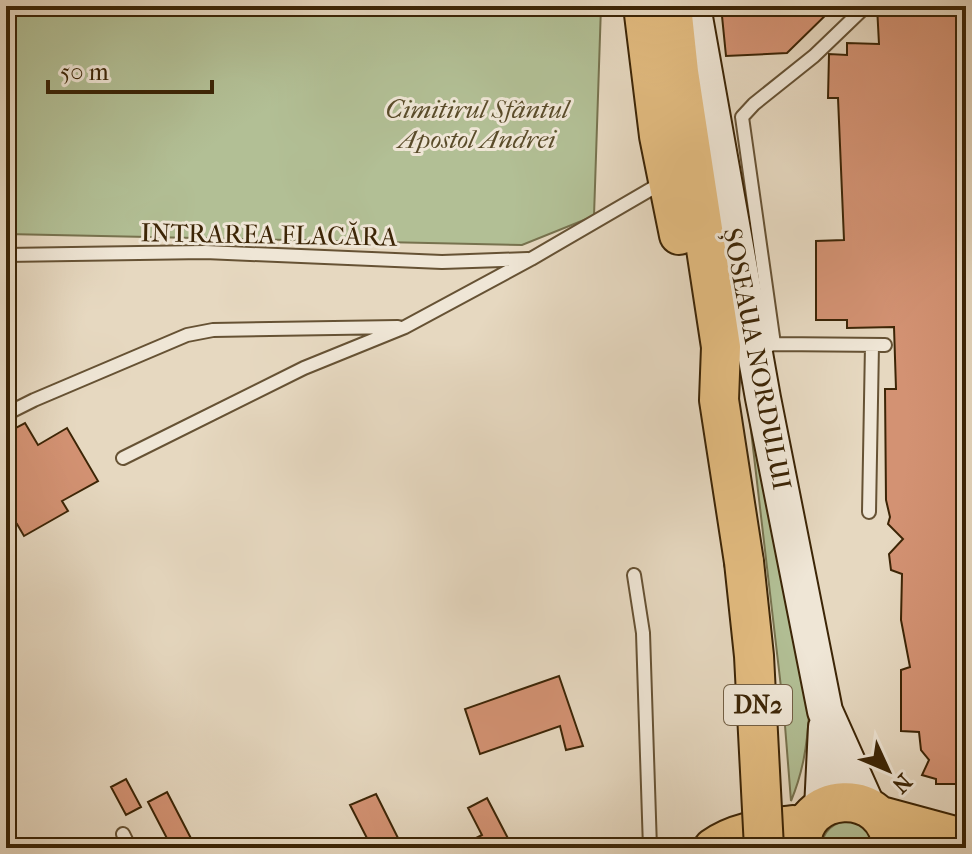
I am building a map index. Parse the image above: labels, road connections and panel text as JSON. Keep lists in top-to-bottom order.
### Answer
{
  "streets": {
    "main road": ["ȘOSEAUA NORDULUI", "DN2"],
    "lane": ["INTRAREA FLACĂRA"]
  },
  "parks": ["Cimitirul Sfântul Apostol Andrei"],
  "scale_bar": "50 m",
  "north": "bottom right"
}
